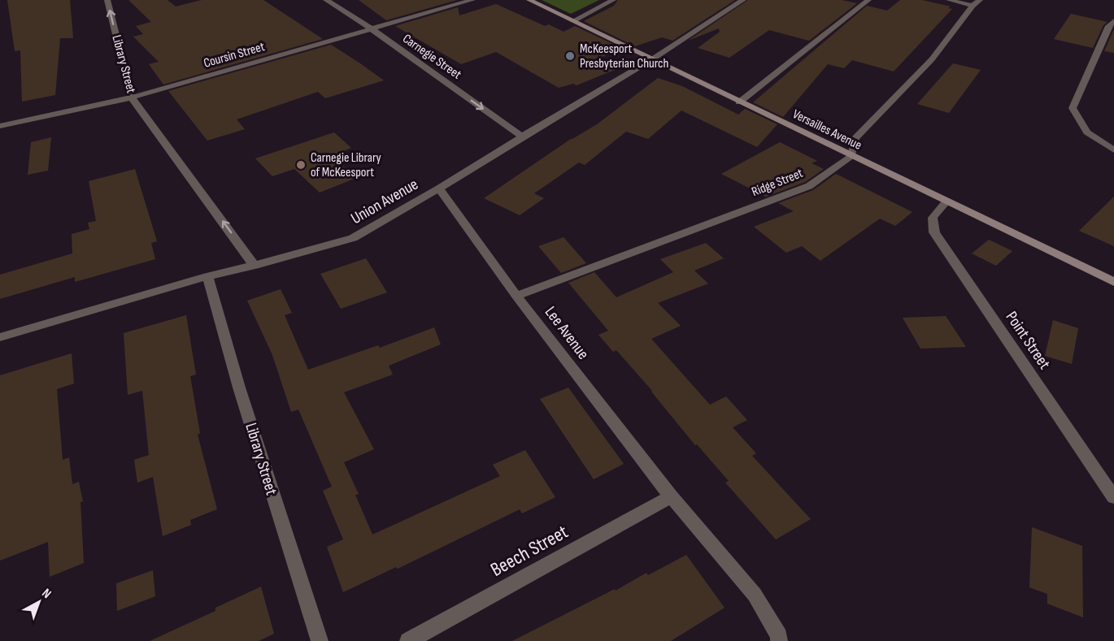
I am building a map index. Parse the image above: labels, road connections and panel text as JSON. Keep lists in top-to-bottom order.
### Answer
{
  "streets": {
    "street": [
      "Coursin Street",
      "Carnegie Street",
      "Library Street",
      "Versailles Avenue",
      "Ridge Street",
      "Union Avenue",
      "Lee Avenue",
      "Point Street",
      "Beech Street"
    ]
  },
  "crossings": [
    ["Coursin Street", "Carnegie Street"],
    ["Coursin Street", "Library Street"],
    ["Carnegie Street", "Union Avenue"],
    ["Library Street", "Union Avenue"],
    ["Versailles Avenue", "Ridge Street"],
    ["Versailles Avenue", "Union Avenue"],
    ["Versailles Avenue", "Point Street"],
    ["Ridge Street", "Lee Avenue"],
    ["Union Avenue", "Lee Avenue"],
    ["Lee Avenue", "Beech Street"]
  ],
  "one_way": ["Carnegie Street", "Library Street"],
  "places": ["McKeesport Presbyterian Church", "Carnegie Library of McKeesport"],
  "north": "top right"
}
